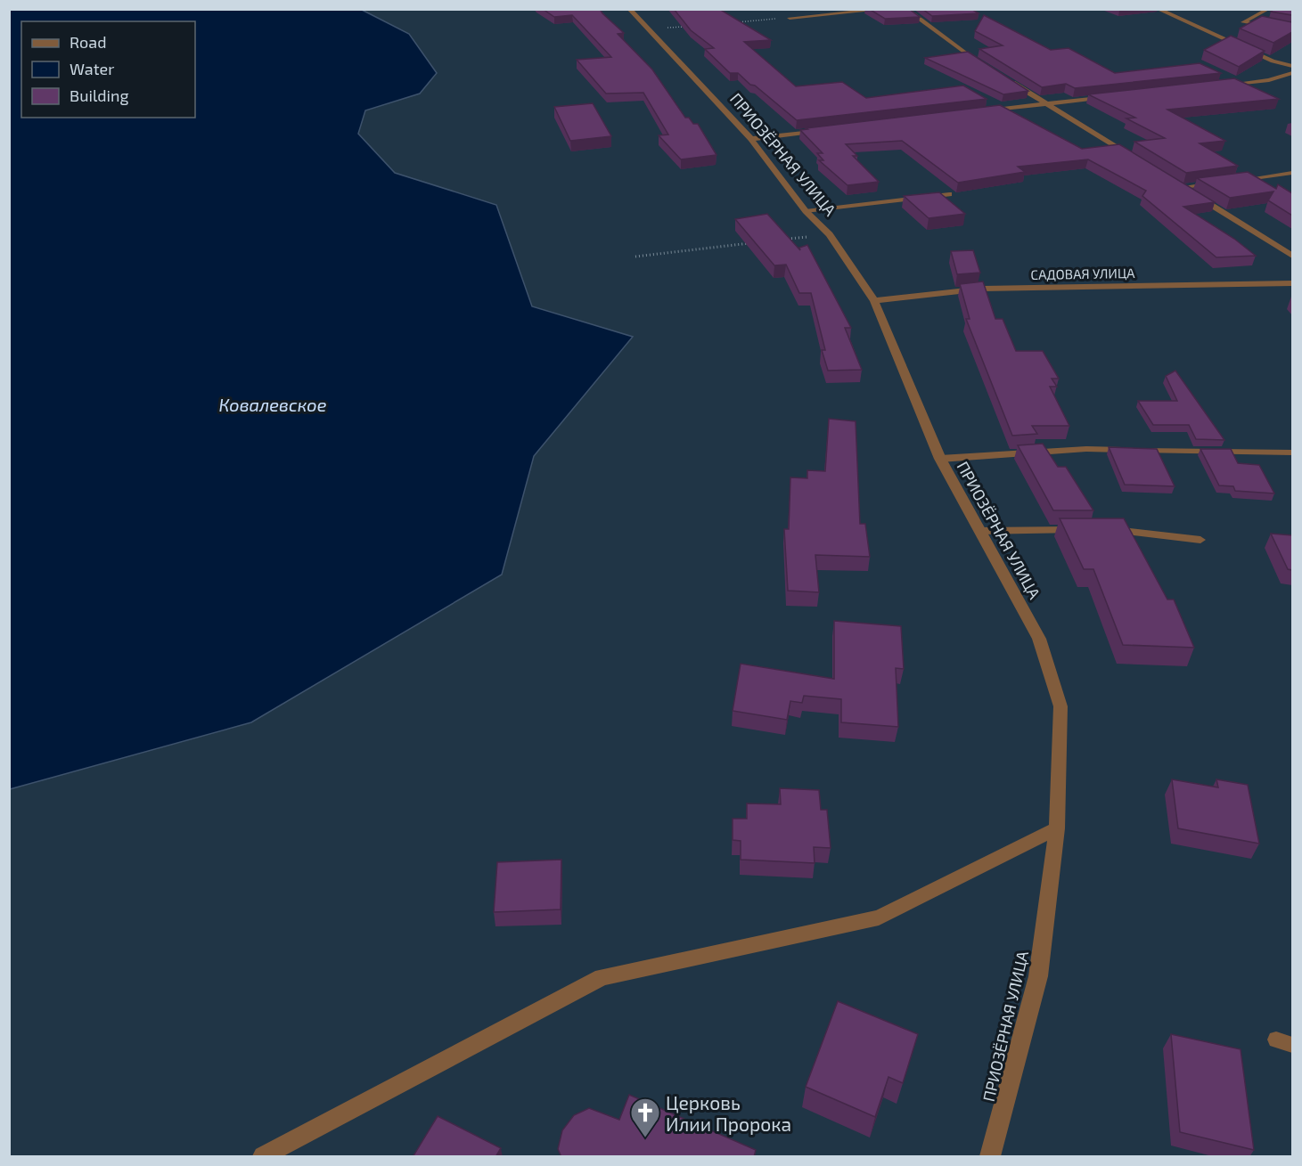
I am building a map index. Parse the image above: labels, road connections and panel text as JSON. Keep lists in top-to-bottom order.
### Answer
{
  "streets": {
    "street": ["ПРИОЗЁРНАЯ УЛИЦА", "САДОВАЯ УЛИЦА"]
  },
  "crossings": [
    ["ПРИОЗЁРНАЯ УЛИЦА", "САДОВАЯ УЛИЦА"]
  ],
  "water": ["Ковалевское"],
  "places": {
    "church": ["Церковь Илии Пророка"]
  },
  "legend": ["Road", "Water", "Building"]
}
